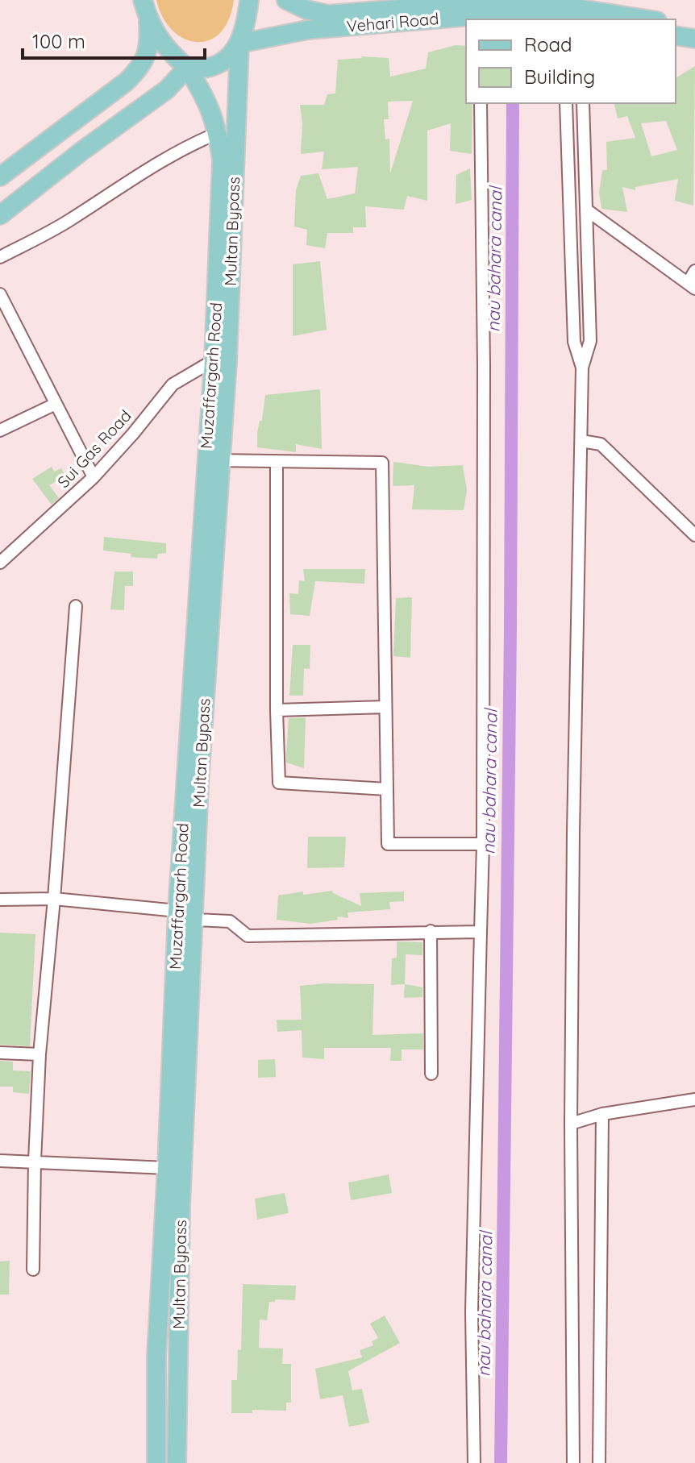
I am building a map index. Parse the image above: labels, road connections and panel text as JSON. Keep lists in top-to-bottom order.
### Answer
{
  "streets": {
    "main road": ["Vehari Road", "Multan Bypass", "Muzaffargarh Road"],
    "street": ["Sui Gas Road"]
  },
  "crossings": [
    ["Vehari Road", "Multan Bypass"],
    ["Multan Bypass", "Muzaffargarh Road"],
    ["Muzaffargarh Road", "Sui Gas Road"]
  ],
  "water": ["nau bahara canal"],
  "legend": ["Road", "Building"],
  "scale_bar": "100 m"
}
